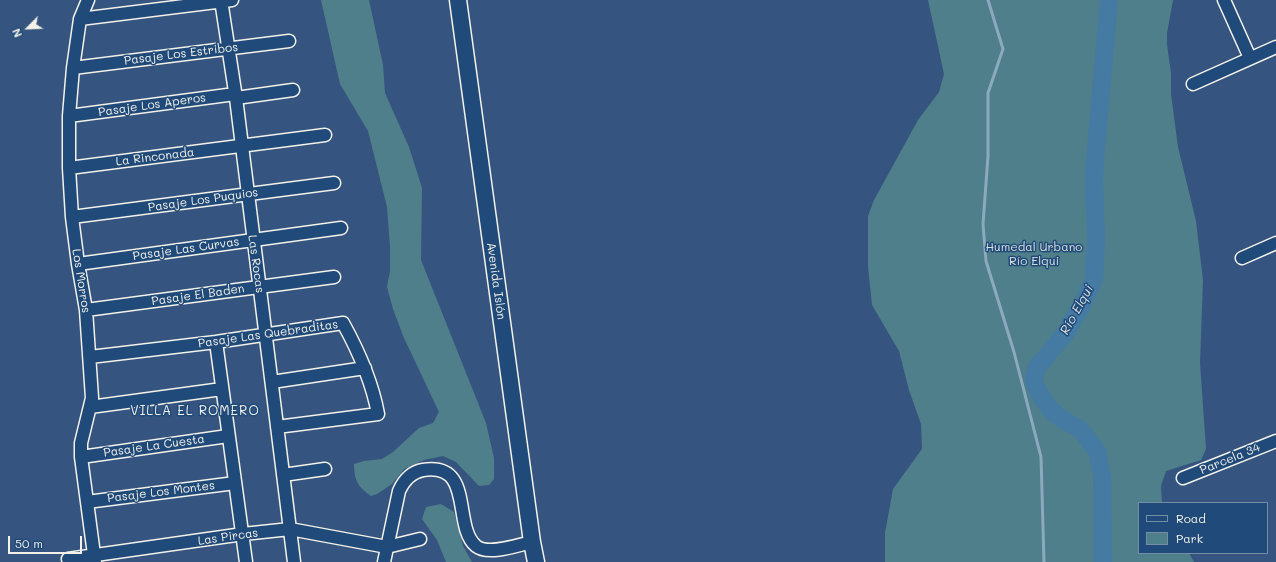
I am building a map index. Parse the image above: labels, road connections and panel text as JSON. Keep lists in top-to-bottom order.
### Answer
{
  "streets": {
    "main road": ["Avenida Islón"],
    "street": [
      "Pasaje Los Estribos",
      "Pasaje Los Aperos",
      "La Rinconada",
      "Pasaje Los Puquios",
      "Pasaje Las Curvas",
      "Las Rocas",
      "Los Morros",
      "Pasaje El Baden",
      "Pasaje Las Quebraditas",
      "Pasaje La Cuesta",
      "Parcela 34",
      "Pasaje Los Montes",
      "Las Pircas"
    ]
  },
  "crossings": [
    ["Pasaje Los Estribos", "Las Rocas"],
    ["Pasaje Los Estribos", "Los Morros"],
    ["Pasaje Los Aperos", "Las Rocas"],
    ["Pasaje Los Aperos", "Los Morros"],
    ["La Rinconada", "Las Rocas"],
    ["La Rinconada", "Los Morros"],
    ["Pasaje Los Puquios", "Las Rocas"],
    ["Pasaje Los Puquios", "Los Morros"],
    ["Pasaje Las Curvas", "Las Rocas"],
    ["Pasaje Las Curvas", "Los Morros"],
    ["Las Rocas", "Pasaje El Baden"],
    ["Las Rocas", "Pasaje Las Quebraditas"],
    ["Las Rocas", "Las Pircas"],
    ["Los Morros", "Pasaje El Baden"],
    ["Los Morros", "Pasaje Las Quebraditas"],
    ["Los Morros", "Pasaje La Cuesta"],
    ["Los Morros", "Pasaje Los Montes"],
    ["Los Morros", "Las Pircas"]
  ],
  "districts": ["VILLA EL ROMERO"],
  "water": ["Río Elqui"],
  "parks": ["Humedal Urbano Río Elqui"],
  "legend": ["Road", "Park"],
  "scale_bar": "50 m",
  "north": "bottom left"
}
